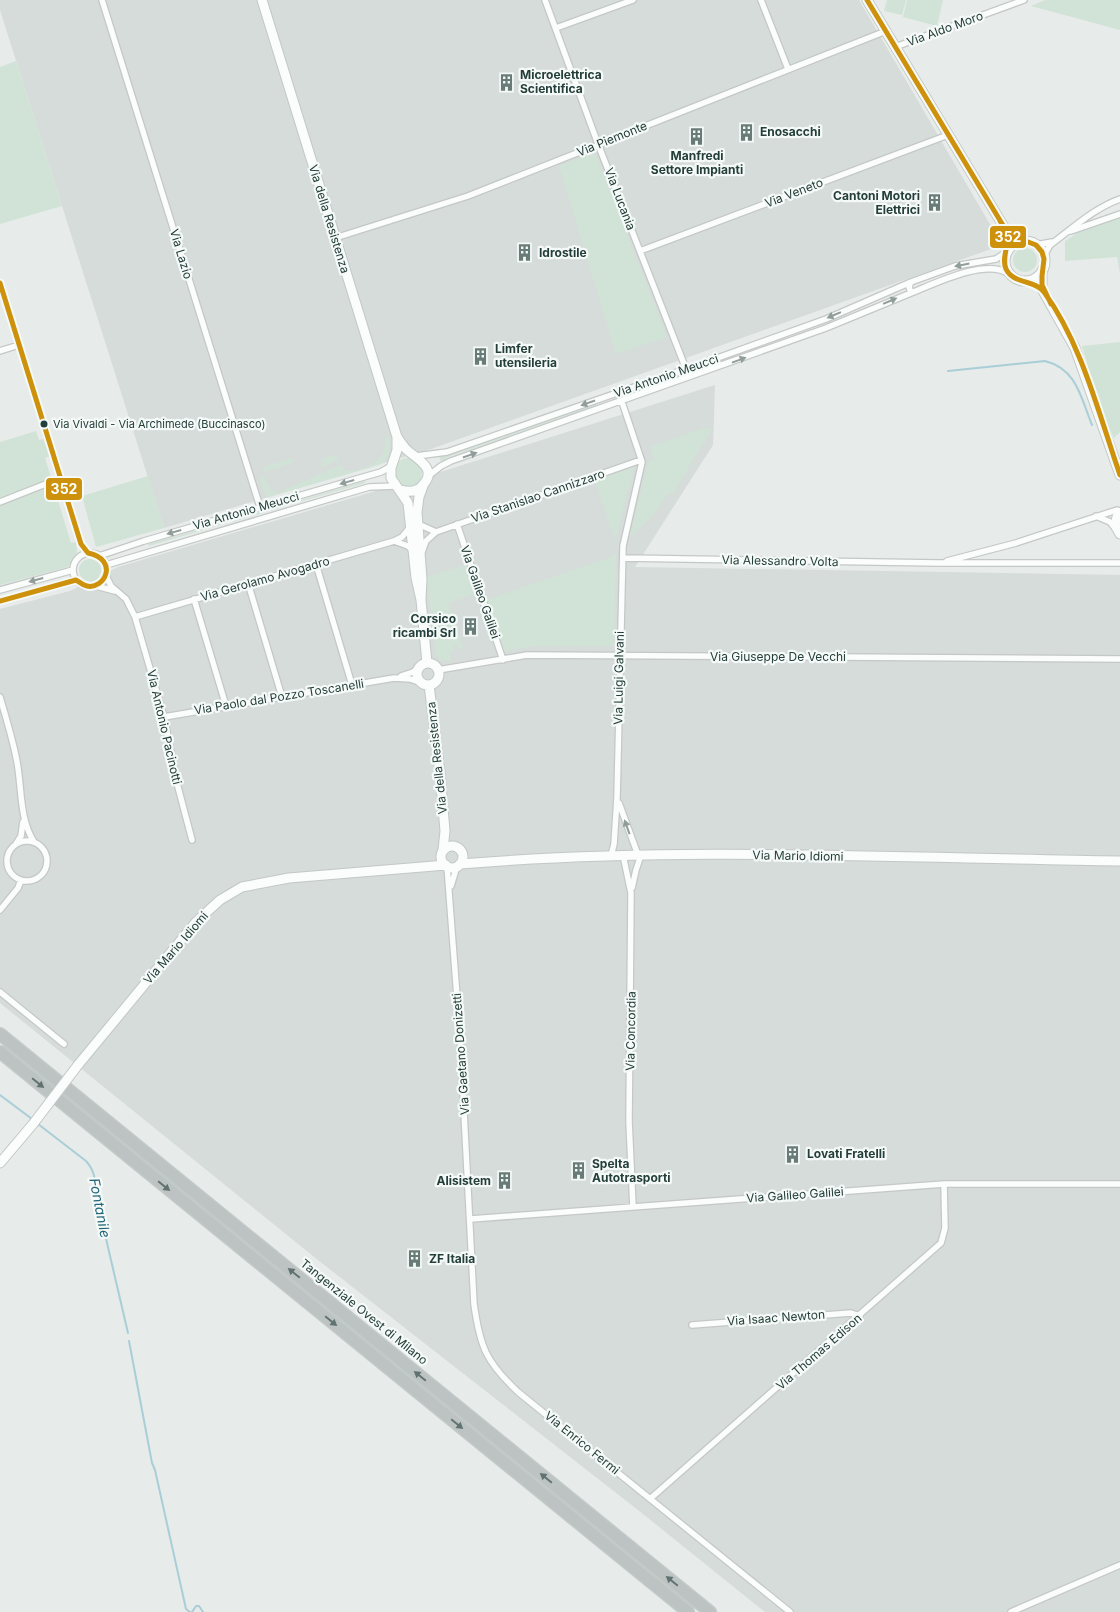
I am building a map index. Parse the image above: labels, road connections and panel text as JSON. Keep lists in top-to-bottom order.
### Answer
{
  "streets": {
    "highway": ["Tangenziale Ovest di Milano"],
    "street": [
      "Via Aldo Moro",
      "Via Piemonte",
      "Via Veneto",
      "Via Lucania",
      "Via della Resistenza",
      "Via Lazio",
      "Via Antonio Meucci",
      "Via Stanislao Cannizzaro",
      "Via Alessandro Volta",
      "Via Gerolamo Avogadro",
      "Via Galileo Galilei",
      "Via Giuseppe De Vecchi",
      "Via Luigi Galvani",
      "Via Paolo dal Pozzo Toscanelli",
      "Via Antonio Pacinotti",
      "Via Mario Idiomi",
      "Via Concordia",
      "Via Gaetano Donizetti",
      "Via Isaac Newton",
      "Via Thomas Edison",
      "Via Enrico Fermi"
    ]
  },
  "crossings": [
    ["Via Piemonte", "Via Lucania"],
    ["Via Piemonte", "Via della Resistenza"],
    ["Via Veneto", "Via Lucania"],
    ["Via Lucania", "Via Antonio Meucci"],
    ["Via della Resistenza", "Via Antonio Meucci"],
    ["Via della Resistenza", "Via Giuseppe De Vecchi"],
    ["Via della Resistenza", "Via Paolo dal Pozzo Toscanelli"],
    ["Via della Resistenza", "Via Mario Idiomi"],
    ["Via della Resistenza", "Via Gaetano Donizetti"],
    ["Via Lazio", "Via Antonio Meucci"],
    ["Via Antonio Meucci", "Via Antonio Pacinotti"],
    ["Via Stanislao Cannizzaro", "Via Galileo Galilei"],
    ["Via Stanislao Cannizzaro", "Via Luigi Galvani"],
    ["Via Alessandro Volta", "Via Luigi Galvani"],
    ["Via Gerolamo Avogadro", "Via Antonio Pacinotti"],
    ["Via Galileo Galilei", "Via Giuseppe De Vecchi"],
    ["Via Galileo Galilei", "Via Concordia"],
    ["Via Galileo Galilei", "Via Gaetano Donizetti"],
    ["Via Galileo Galilei", "Via Thomas Edison"],
    ["Via Galileo Galilei", "Via Enrico Fermi"],
    ["Via Giuseppe De Vecchi", "Via Luigi Galvani"],
    ["Via Giuseppe De Vecchi", "Via Paolo dal Pozzo Toscanelli"],
    ["Via Luigi Galvani", "Via Mario Idiomi"],
    ["Via Paolo dal Pozzo Toscanelli", "Via Antonio Pacinotti"],
    ["Via Mario Idiomi", "Via Concordia"],
    ["Via Mario Idiomi", "Via Gaetano Donizetti"],
    ["Via Gaetano Donizetti", "Via Enrico Fermi"],
    ["Via Isaac Newton", "Via Thomas Edison"],
    ["Via Thomas Edison", "Via Enrico Fermi"]
  ],
  "water": ["Fontanile"],
  "places": {
    "building": [
      "Microelettrica Scientifica",
      "Enosacchi",
      "Manfredi Settore Impianti",
      "Cantoni Motori Elettrici",
      "Idrostile",
      "Limfer utensileria",
      "Corsico ricambi Srl",
      "Lovati Fratelli",
      "Spelta Autotrasporti",
      "Alisistem",
      "ZF Italia"
    ],
    "other": ["Via Vivaldi - Via Archimede (Buccinasco)"]
  },
  "lines": ["transit line 352"]
}
